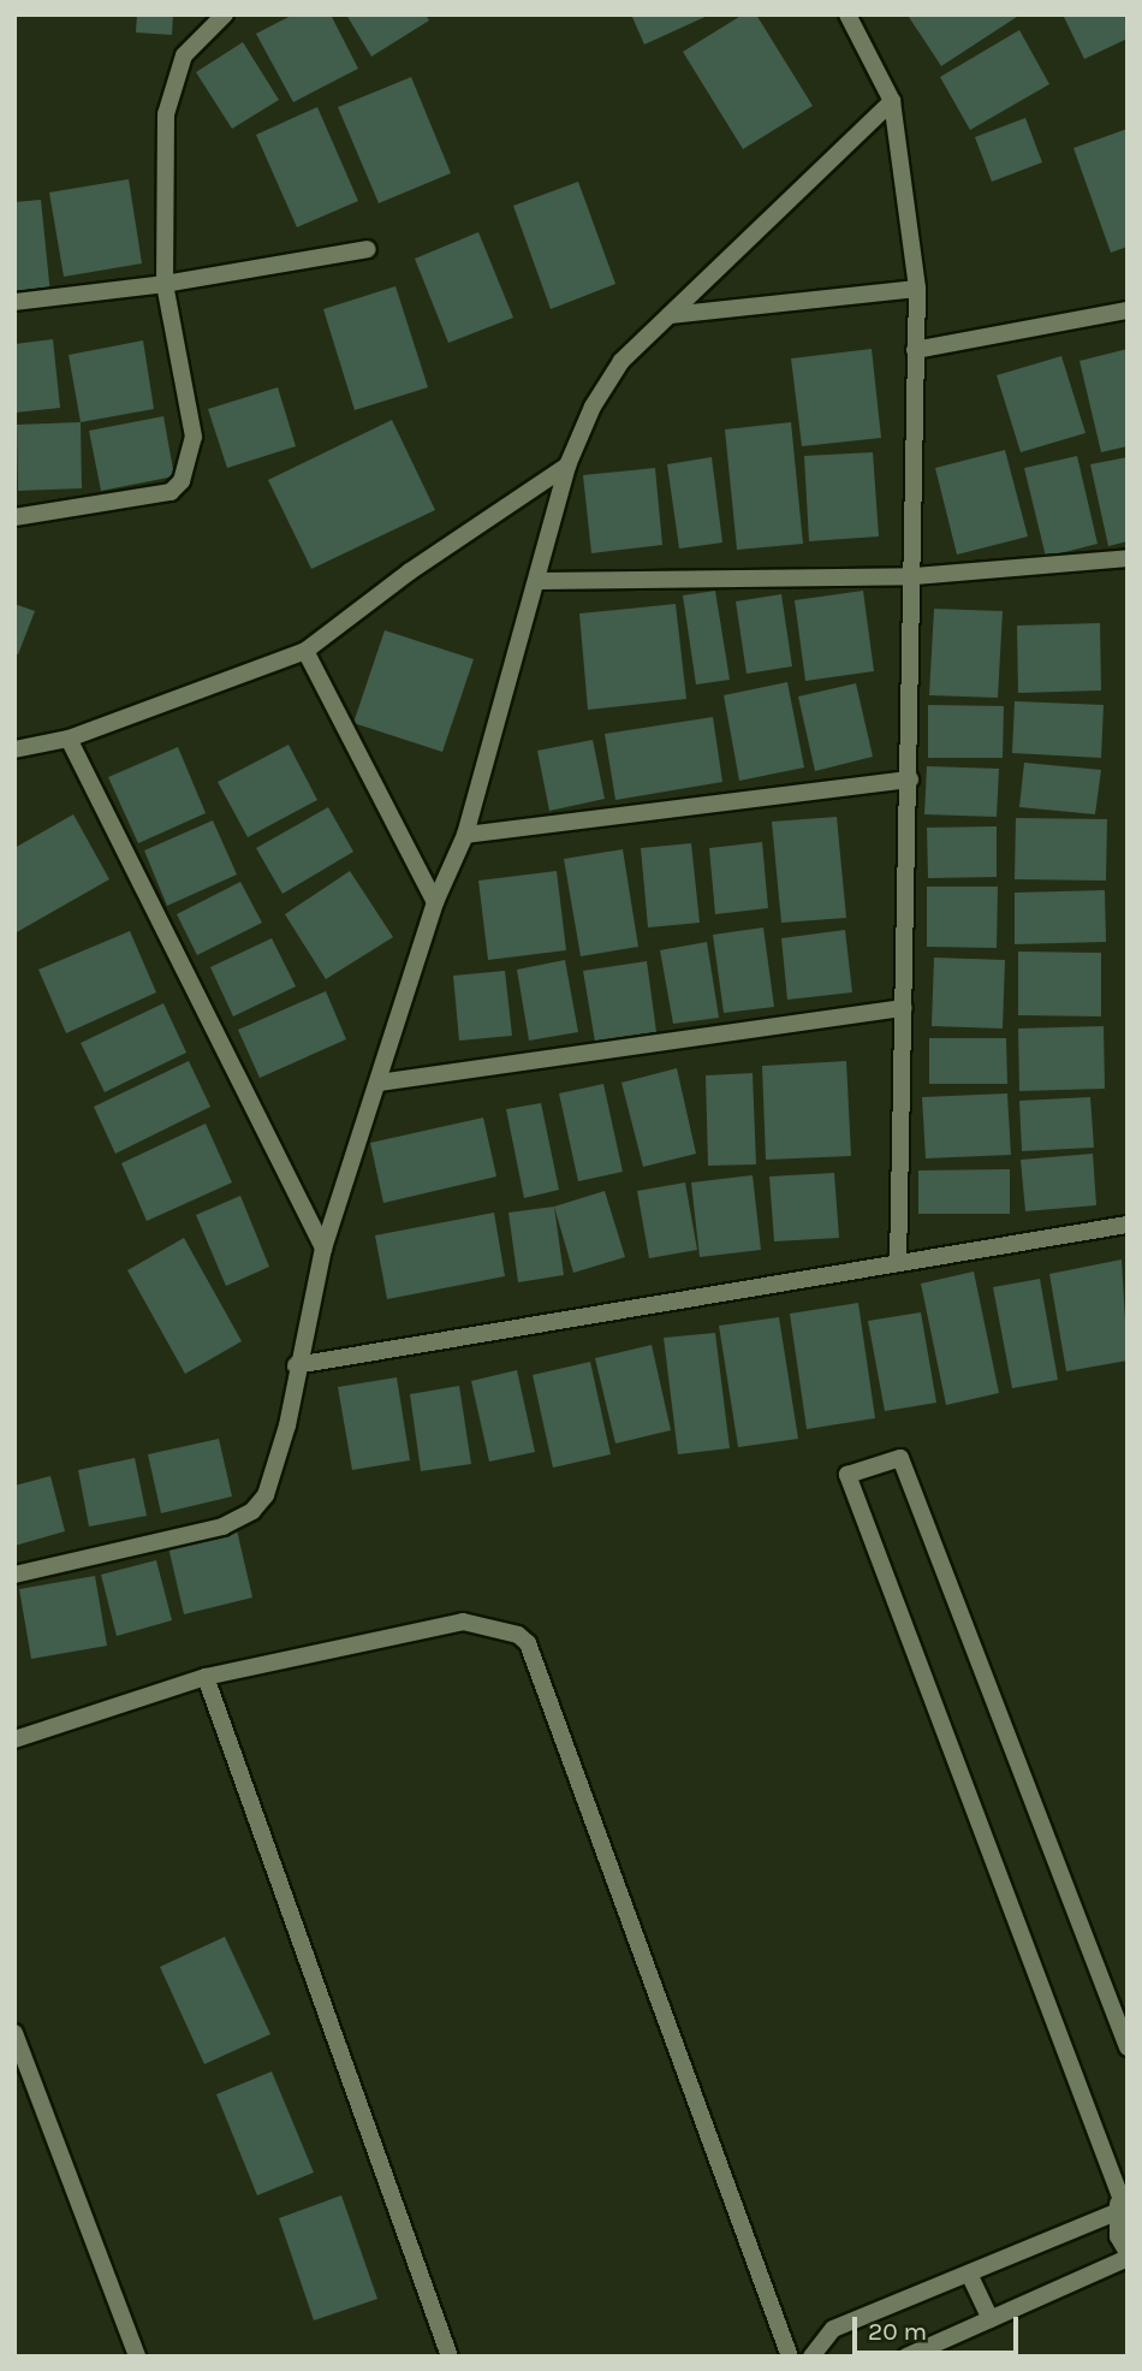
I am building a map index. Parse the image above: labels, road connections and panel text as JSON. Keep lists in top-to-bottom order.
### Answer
{
  "scale_bar": "20 m"
}
